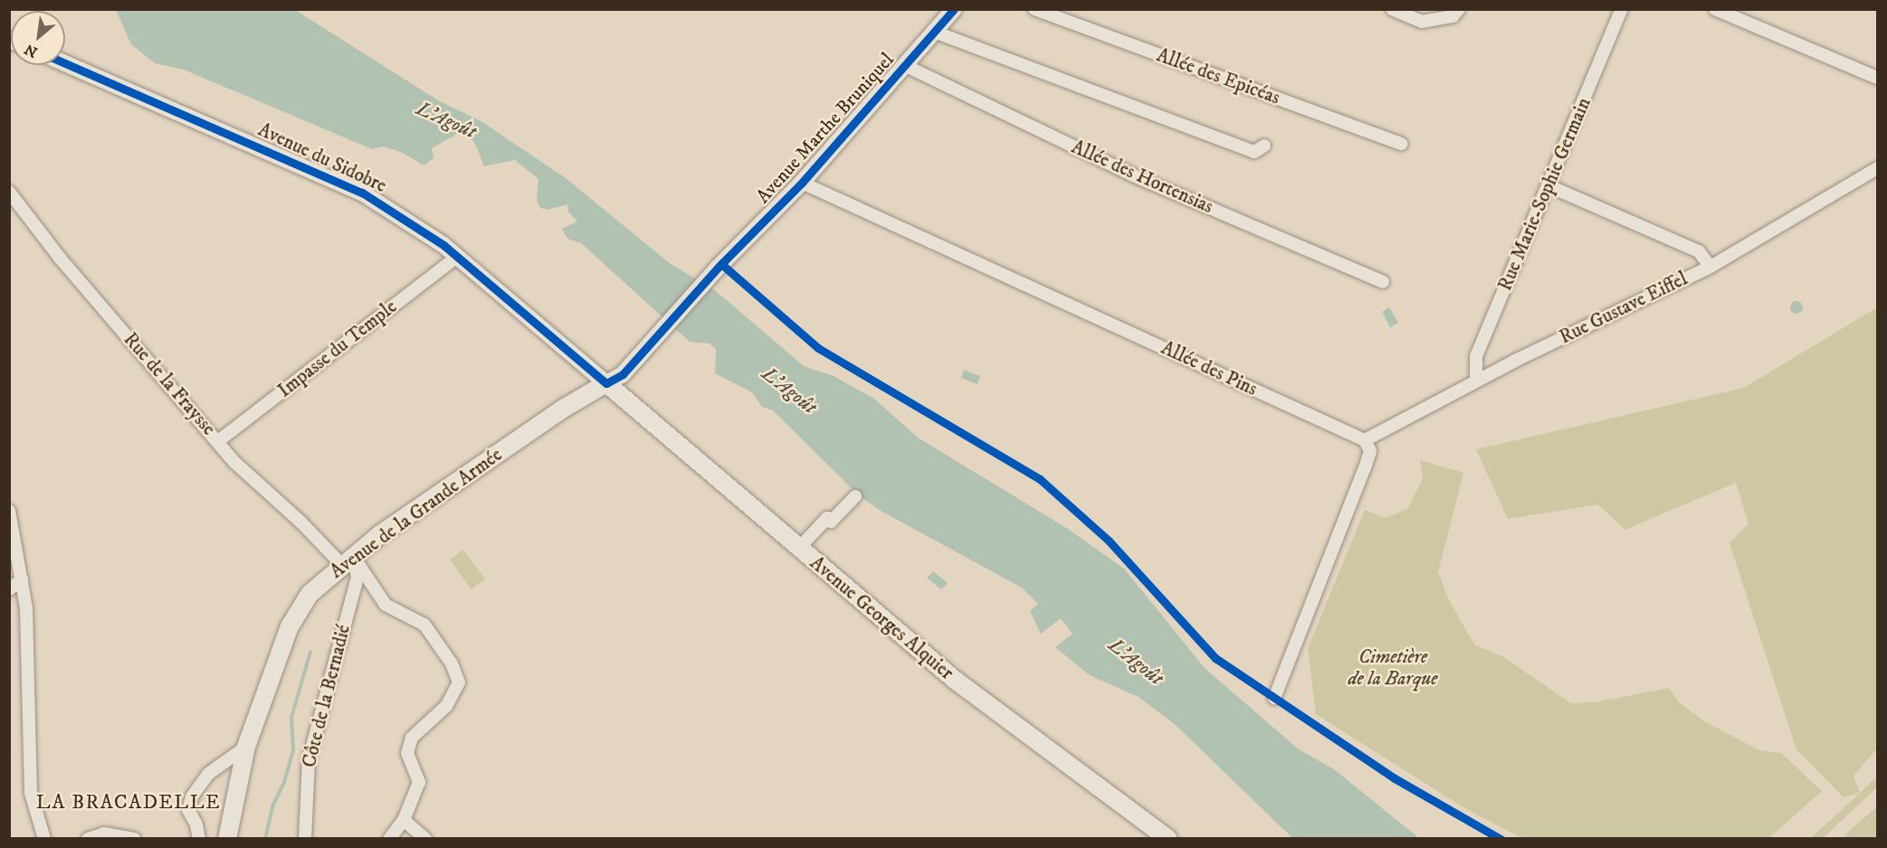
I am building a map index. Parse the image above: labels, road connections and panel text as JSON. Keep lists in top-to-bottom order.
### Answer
{
  "streets": {
    "main road": ["Avenue de la Grande Armée", "Avenue Georges Alquier"],
    "street": [
      "Allée des Epicéas",
      "Avenue Marthe Bruniquel",
      "Avenue du Sidobre",
      "Allée des Hortensias",
      "Rue Marie-Sophie Germain",
      "Rue Gustave Eiffel",
      "Impasse du Temple",
      "Allée des Pins",
      "Rue de la Fraysse",
      "Côte de la Bernadié"
    ]
  },
  "crossings": [
    ["Avenue Marthe Bruniquel", "Avenue du Sidobre"],
    ["Avenue Marthe Bruniquel", "Allée des Hortensias"],
    ["Avenue Marthe Bruniquel", "Allée des Pins"],
    ["Avenue Marthe Bruniquel", "Avenue de la Grande Armée"],
    ["Avenue Marthe Bruniquel", "Avenue Georges Alquier"],
    ["Avenue du Sidobre", "Impasse du Temple"],
    ["Avenue du Sidobre", "Avenue de la Grande Armée"],
    ["Avenue du Sidobre", "Avenue Georges Alquier"],
    ["Rue Marie-Sophie Germain", "Rue Gustave Eiffel"],
    ["Rue Gustave Eiffel", "Allée des Pins"],
    ["Impasse du Temple", "Rue de la Fraysse"],
    ["Rue de la Fraysse", "Avenue de la Grande Armée"],
    ["Rue de la Fraysse", "Côte de la Bernadié"],
    ["Avenue de la Grande Armée", "Avenue Georges Alquier"],
    ["Avenue de la Grande Armée", "Côte de la Bernadié"]
  ],
  "districts": ["LA BRACADELLE"],
  "water": ["L'Agoût"],
  "parks": ["Cimetière de la Barque"],
  "north": "bottom left"
}
